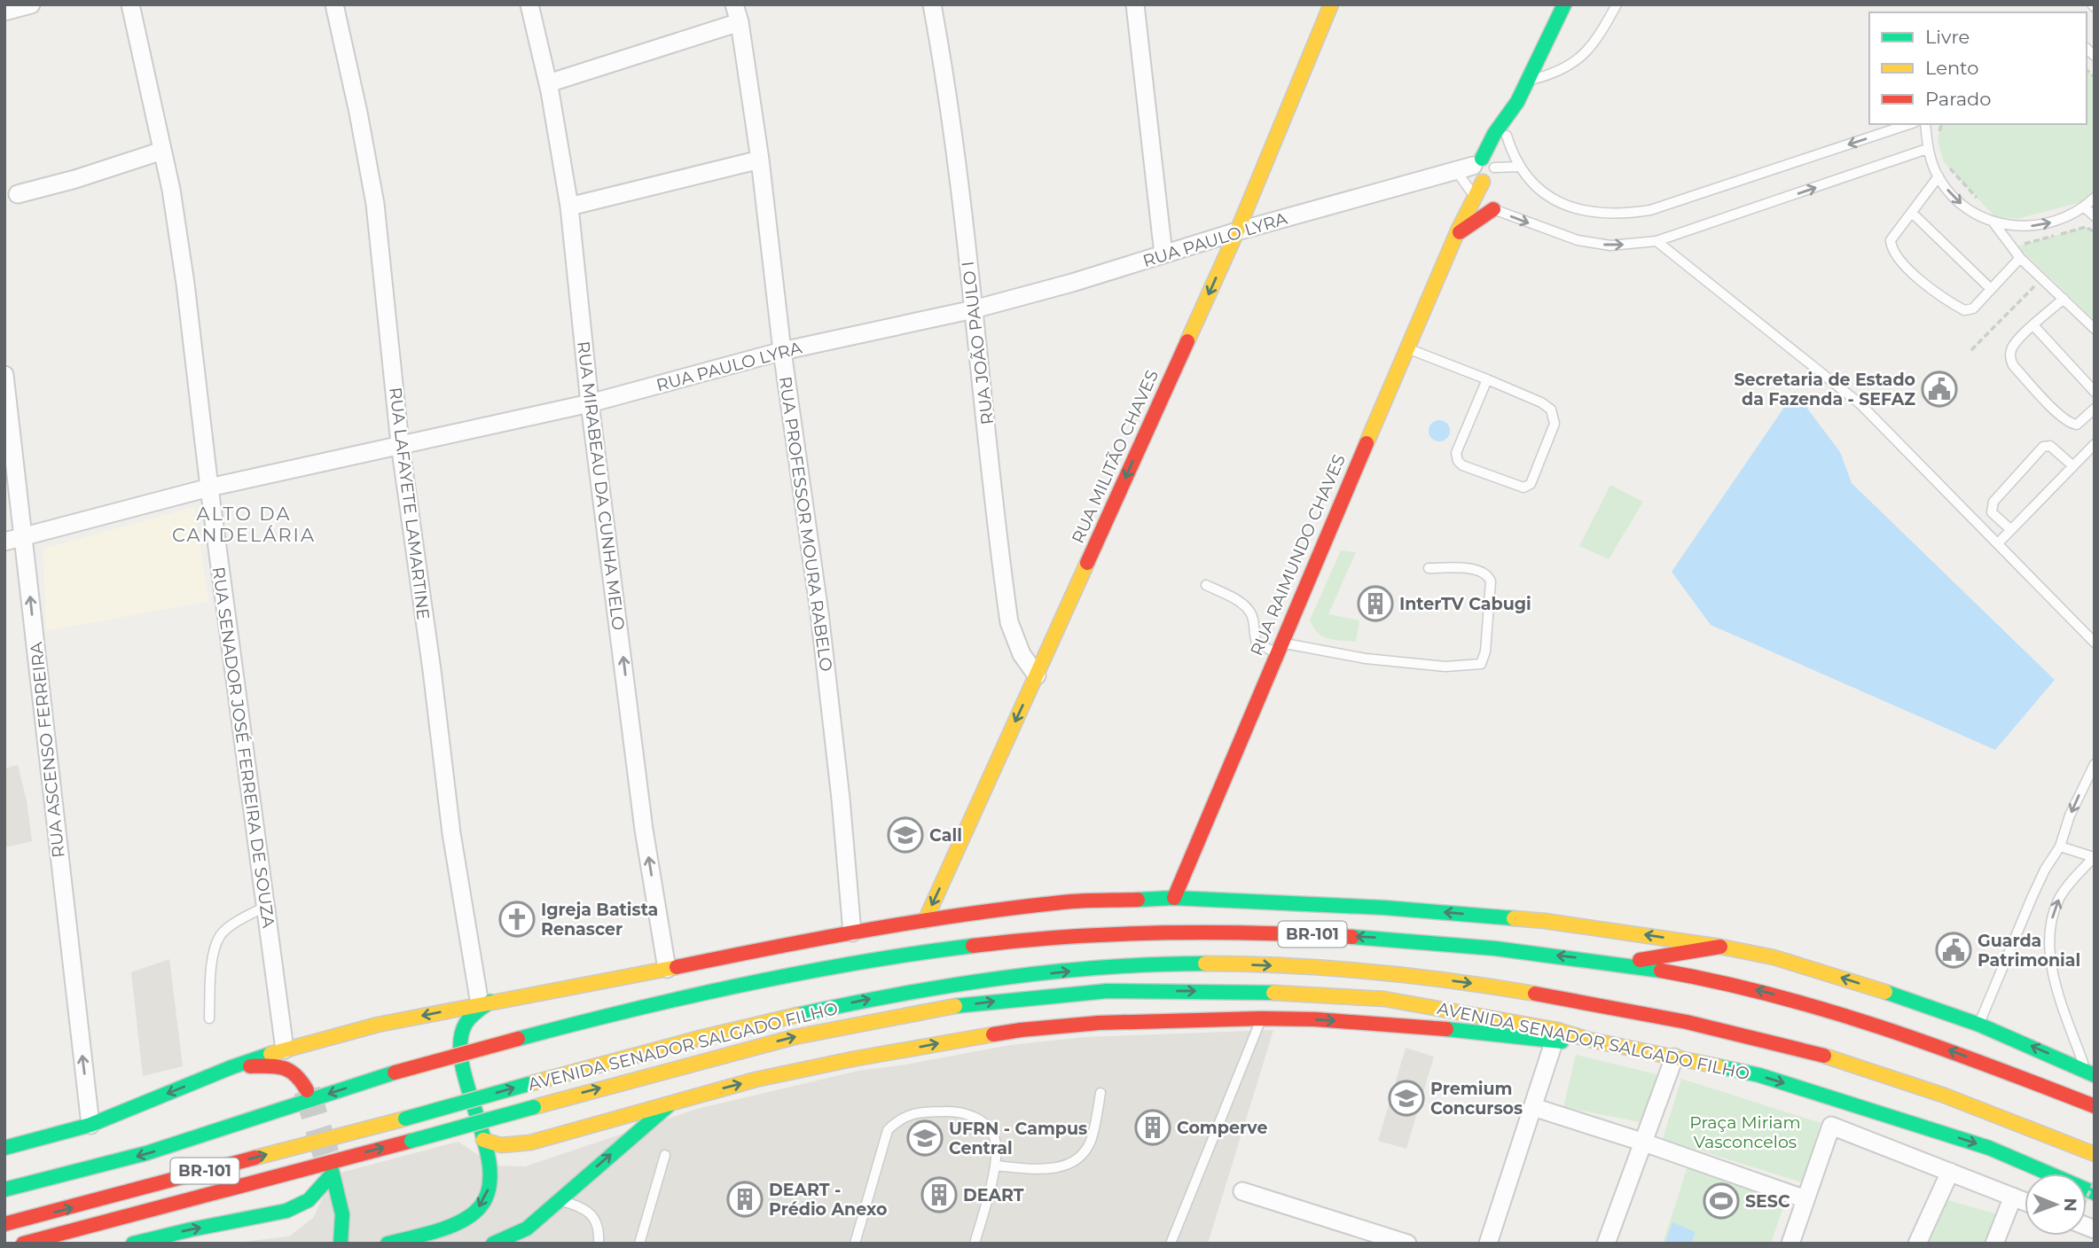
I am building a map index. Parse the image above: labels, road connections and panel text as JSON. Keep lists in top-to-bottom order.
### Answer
{
  "streets": {
    "main road": [
      "RUA MILITÃO CHAVES",
      "RUA RAIMUNDO CHAVES",
      "BR-101",
      "AVENIDA SENADOR SALGADO FILHO"
    ],
    "street": [
      "RUA PAULO LYRA",
      "RUA JOÃO PAULO I",
      "RUA MIRABEAU DA CUNHA MELO",
      "RUA LAFAYETE LAMARTINE",
      "RUA PROFESSOR MOURA RABELO",
      "RUA SENADOR JOSÉ FERREIRA DE SOUZA",
      "RUA ASCENSO FERREIRA"
    ]
  },
  "crossings": [
    ["RUA PAULO LYRA", "RUA JOÃO PAULO I"],
    ["RUA PAULO LYRA", "RUA MILITÃO CHAVES"],
    ["RUA PAULO LYRA", "RUA MIRABEAU DA CUNHA MELO"],
    ["RUA PAULO LYRA", "RUA LAFAYETE LAMARTINE"],
    ["RUA PAULO LYRA", "RUA PROFESSOR MOURA RABELO"],
    ["RUA PAULO LYRA", "RUA RAIMUNDO CHAVES"],
    ["RUA PAULO LYRA", "RUA SENADOR JOSÉ FERREIRA DE SOUZA"],
    ["RUA PAULO LYRA", "RUA ASCENSO FERREIRA"],
    ["RUA JOÃO PAULO I", "RUA MILITÃO CHAVES"]
  ],
  "one_way": ["RUA MILITÃO CHAVES", "RUA MIRABEAU DA CUNHA MELO", "RUA ASCENSO FERREIRA"],
  "districts": ["ALTO DA CANDELÁRIA"],
  "parks": ["Praça Miriam Vasconcelos"],
  "places": {
    "public building": ["Secretaria de Estado da Fazenda - SEFAZ", "Guarda Patrimonial"],
    "building": [
      "InterTV Cabugi",
      "Comperve",
      "DEART",
      "DEART - Prédio Anexo"
    ],
    "school or university": ["Call", "Premium Concursos", "UFRN - Campus Central"],
    "church": ["Igreja Batista Renascer"],
    "sports": ["SESC"]
  },
  "legend": ["Livre", "Lento", "Parado"],
  "north": "right"
}
